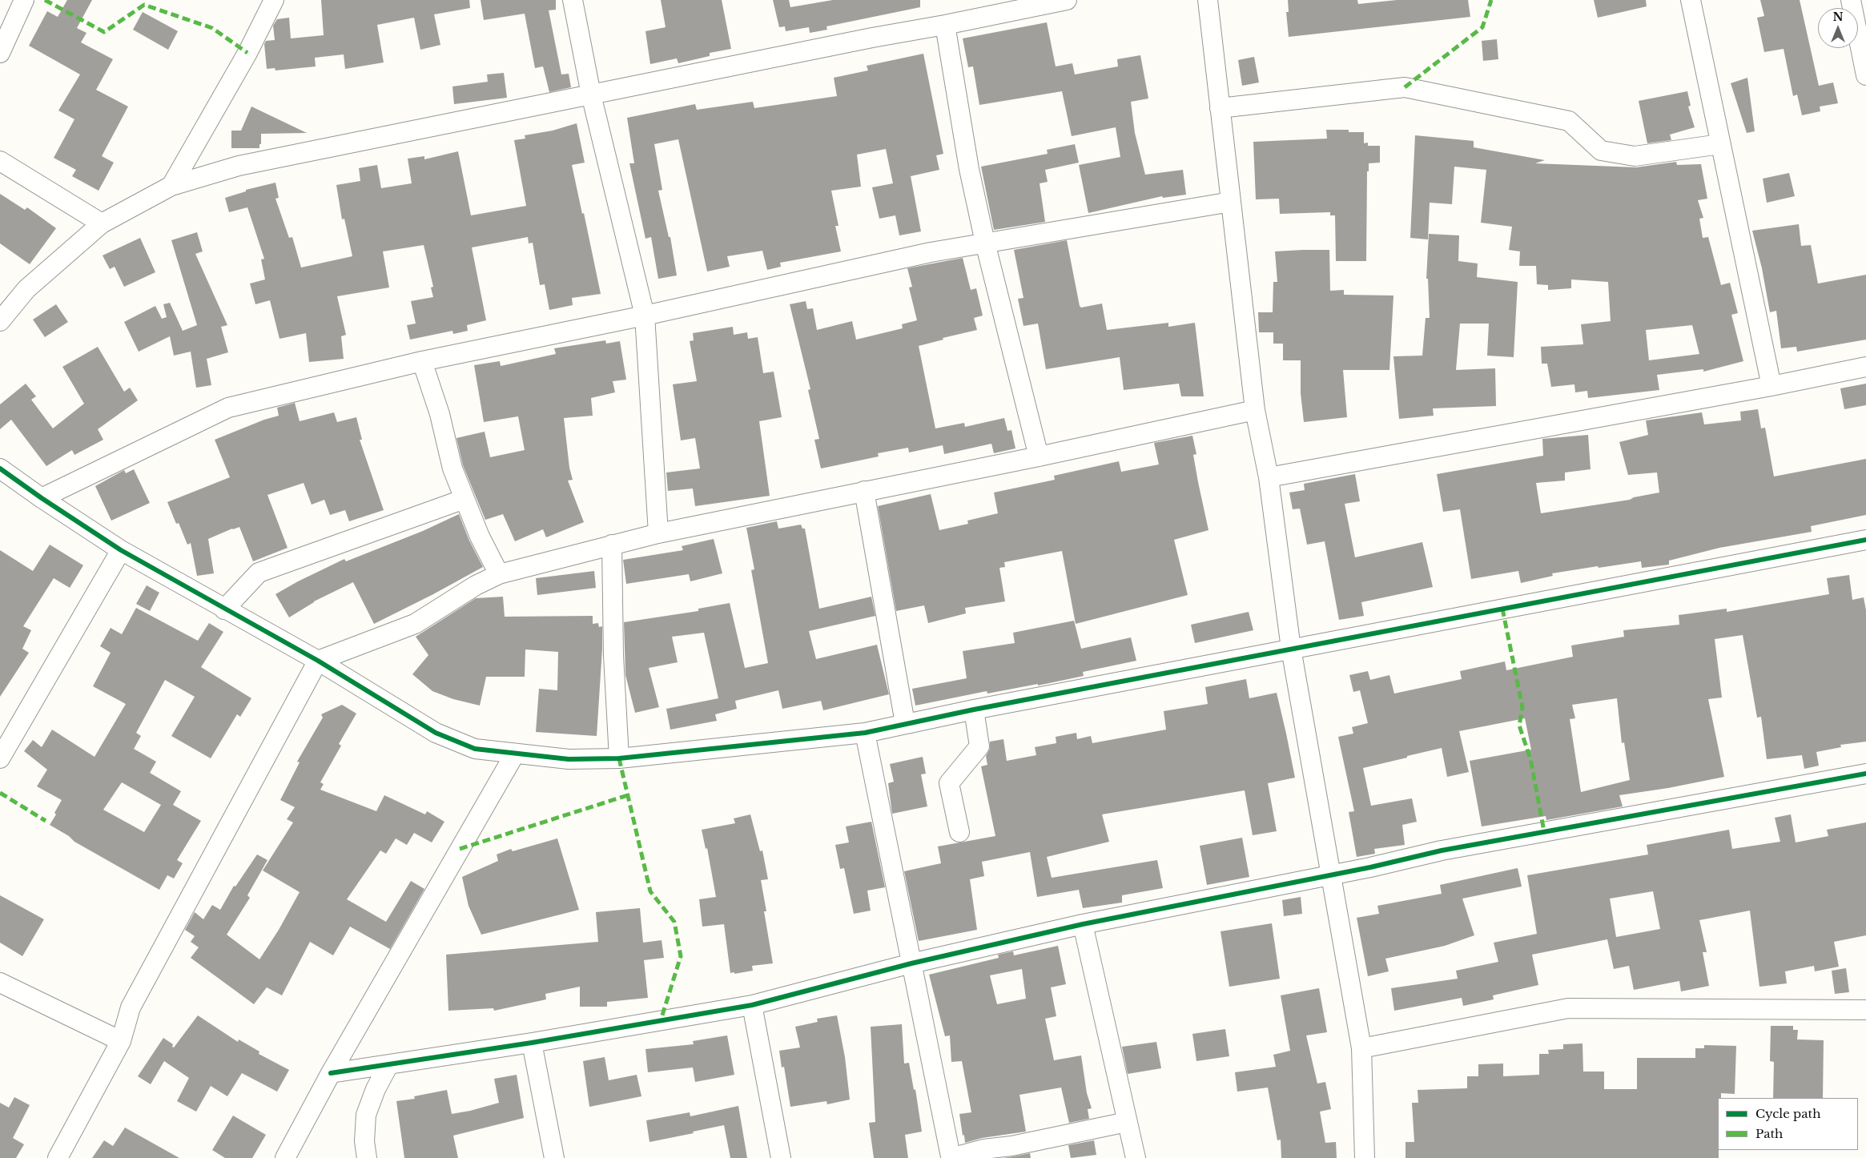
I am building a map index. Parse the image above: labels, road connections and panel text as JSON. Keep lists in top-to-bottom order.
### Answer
{
  "legend": ["Cycle path", "Path"],
  "north": "top"
}
